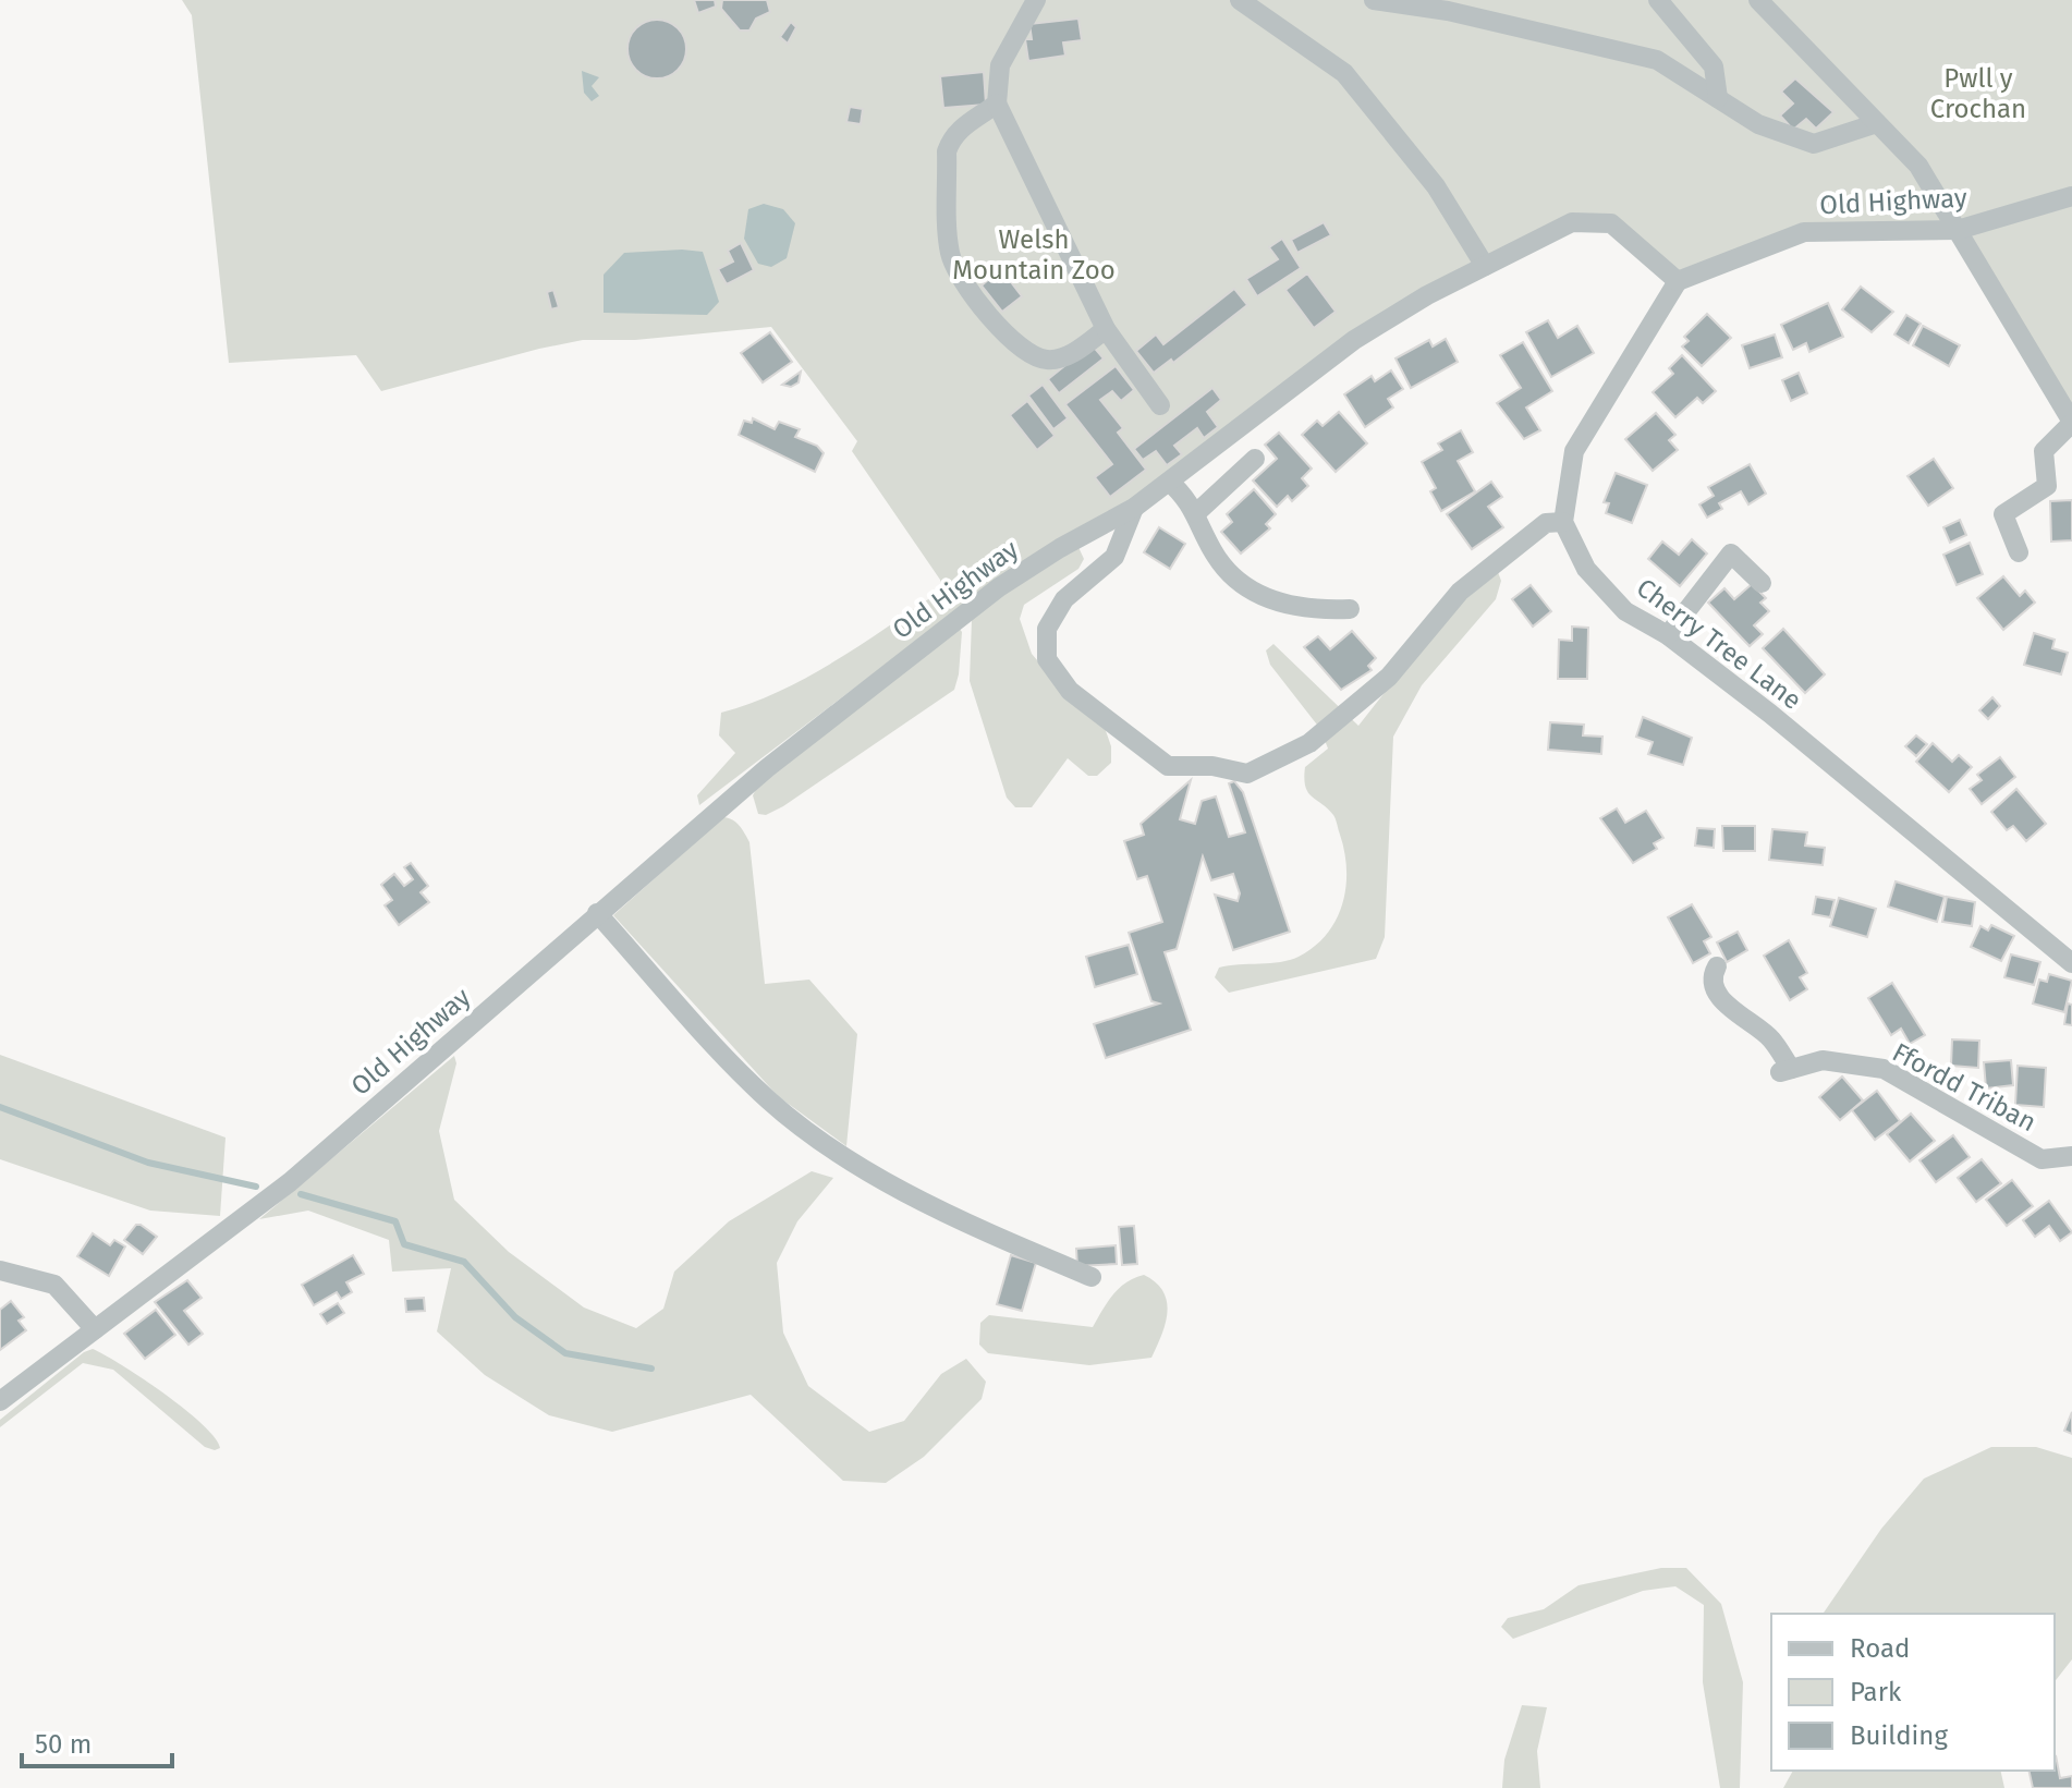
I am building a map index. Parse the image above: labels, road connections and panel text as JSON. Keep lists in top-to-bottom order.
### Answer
{
  "streets": {
    "street": ["Old Highway", "Cherry Tree Lane", "Ffordd Triban"]
  },
  "parks": ["Pwll y Crochan", "Welsh Mountain Zoo"],
  "legend": ["Road", "Park", "Building"],
  "scale_bar": "50 m"
}
